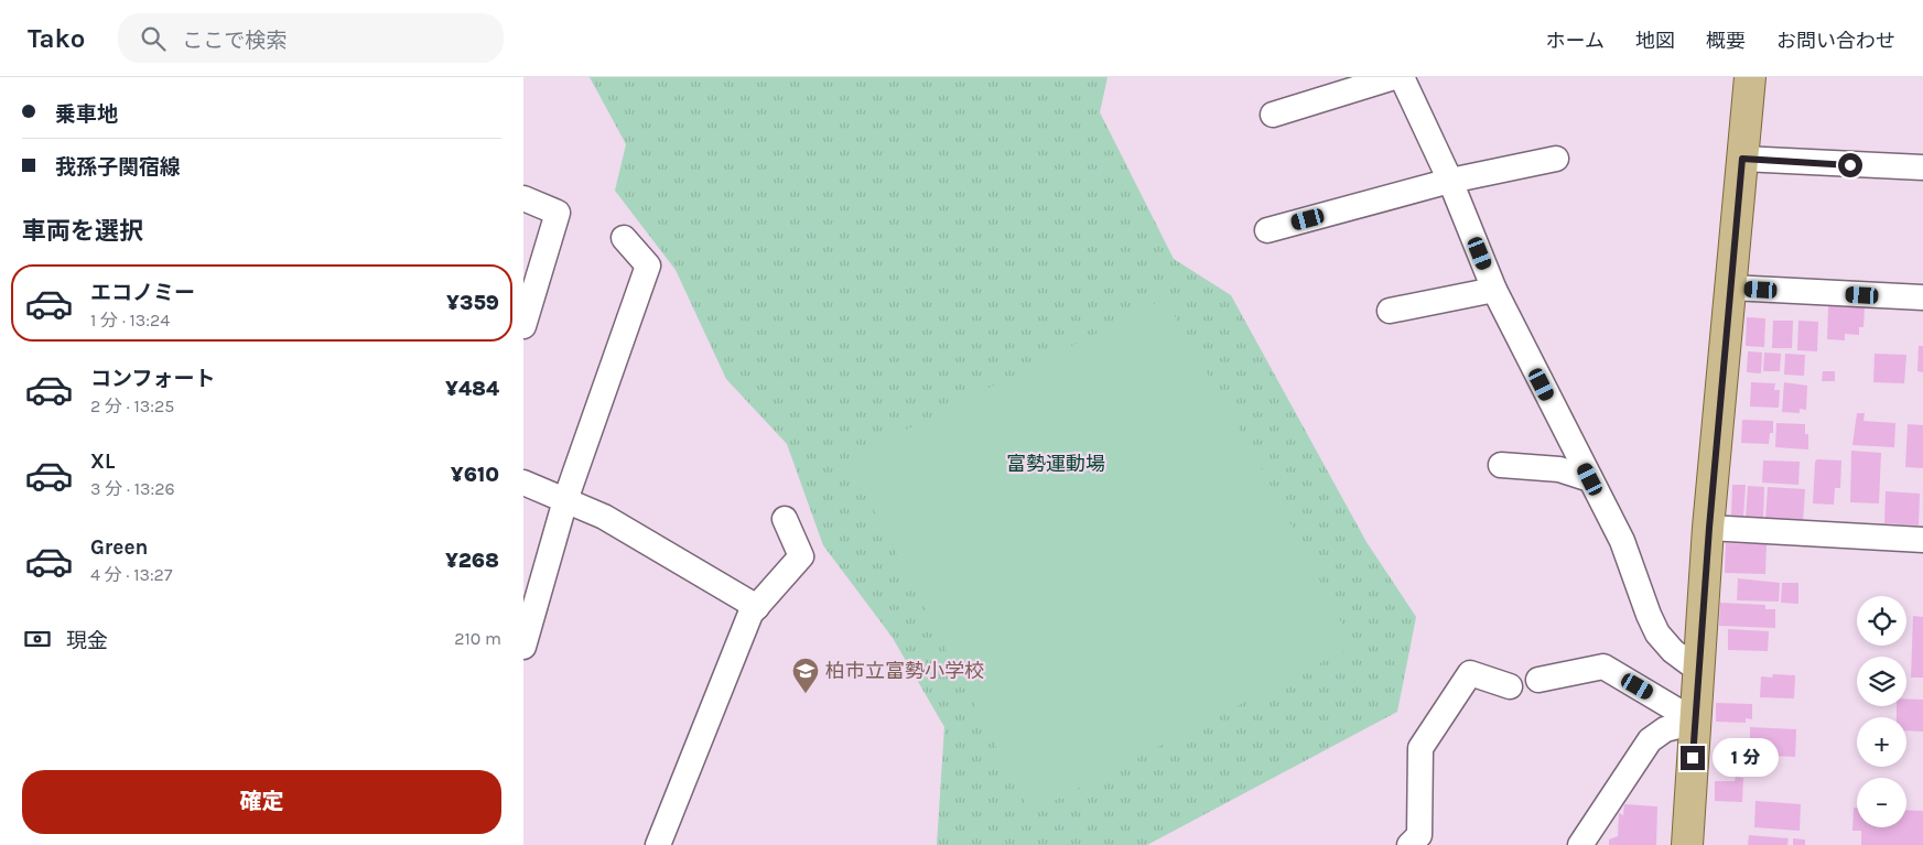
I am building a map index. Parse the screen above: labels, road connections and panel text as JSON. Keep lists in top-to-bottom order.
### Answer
{
  "parks": ["富勢運動場"],
  "places": {
    "school or university": ["柏市立富勢小学校"]
  },
  "page": {
    "header": "Tako",
    "search": "ここで検索",
    "nav": [
      "ホーム",
      "地図",
      "概要",
      "お問い合わせ"
    ],
    "banner": ["乗車地", "我孫子関宿線"],
    "heading": "車両を選択",
    "list": [
      {
        "name": "エコノミー",
        "note": "1 分 · 13:24",
        "value": "¥359"
      },
      {
        "name": "コンフォート",
        "note": "2 分 · 13:25",
        "value": "¥484"
      },
      {
        "name": "XL",
        "note": "3 分 · 13:26",
        "value": "¥610"
      },
      {
        "name": "Green",
        "note": "4 分 · 13:27",
        "value": "¥268"
      }
    ],
    "map_buttons": ["+", "−"],
    "pay": ["現金", "210 m"],
    "bubble": "1 分",
    "buttons": "確定"
  }
}
